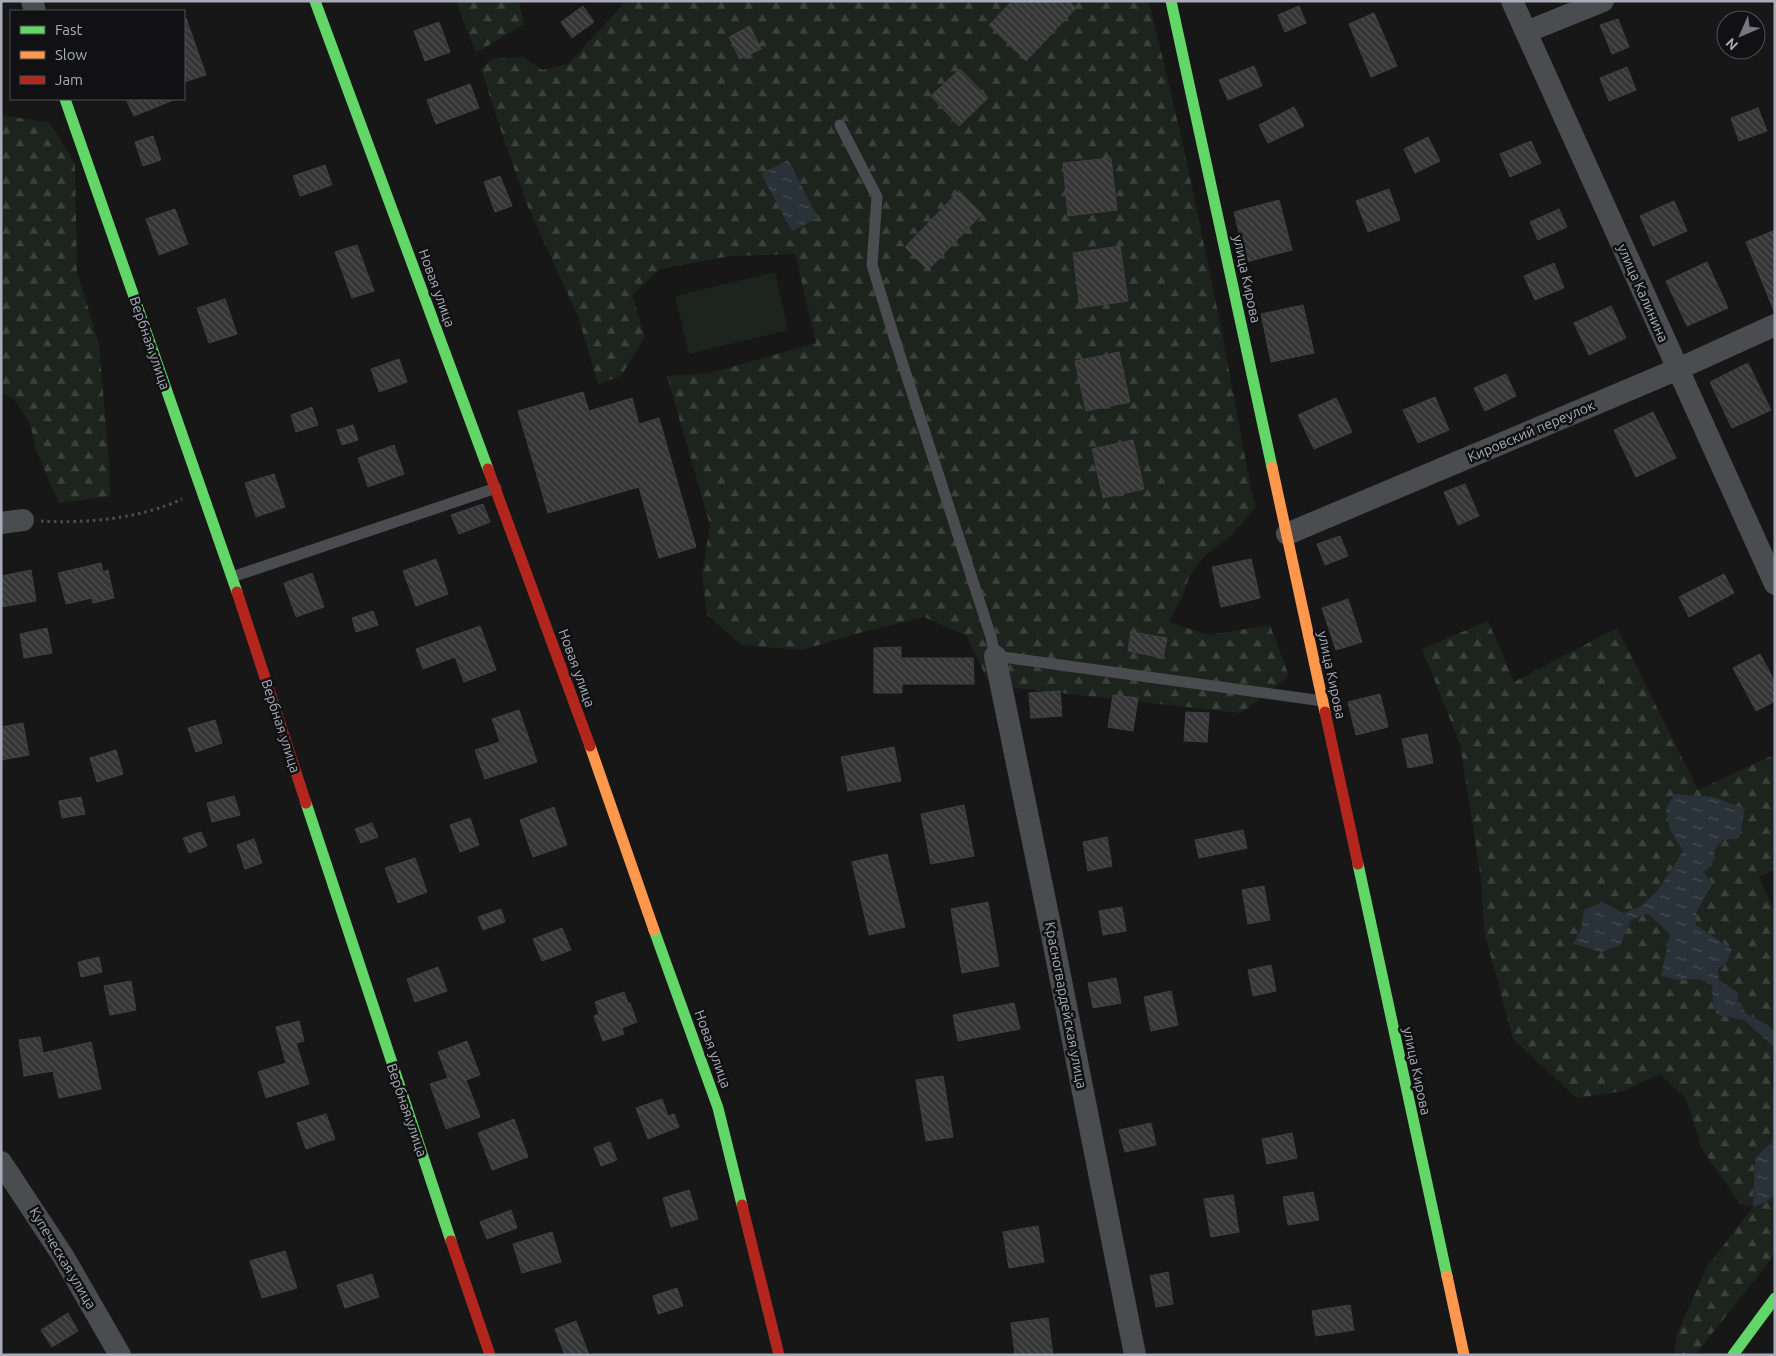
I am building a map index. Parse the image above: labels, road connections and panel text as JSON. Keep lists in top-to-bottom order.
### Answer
{
  "streets": {
    "street": [
      "улица Кирова",
      "Новая улица",
      "улица Калинина",
      "Вербная улица",
      "Кировский переулок",
      "Красногвардейская улица",
      "Купеческая улица"
    ]
  },
  "crossings": [
    ["улица Кирова", "Кировский переулок"],
    ["улица Калинина", "Кировский переулок"]
  ],
  "legend": ["Fast", "Slow", "Jam"],
  "north": "bottom left"
}
